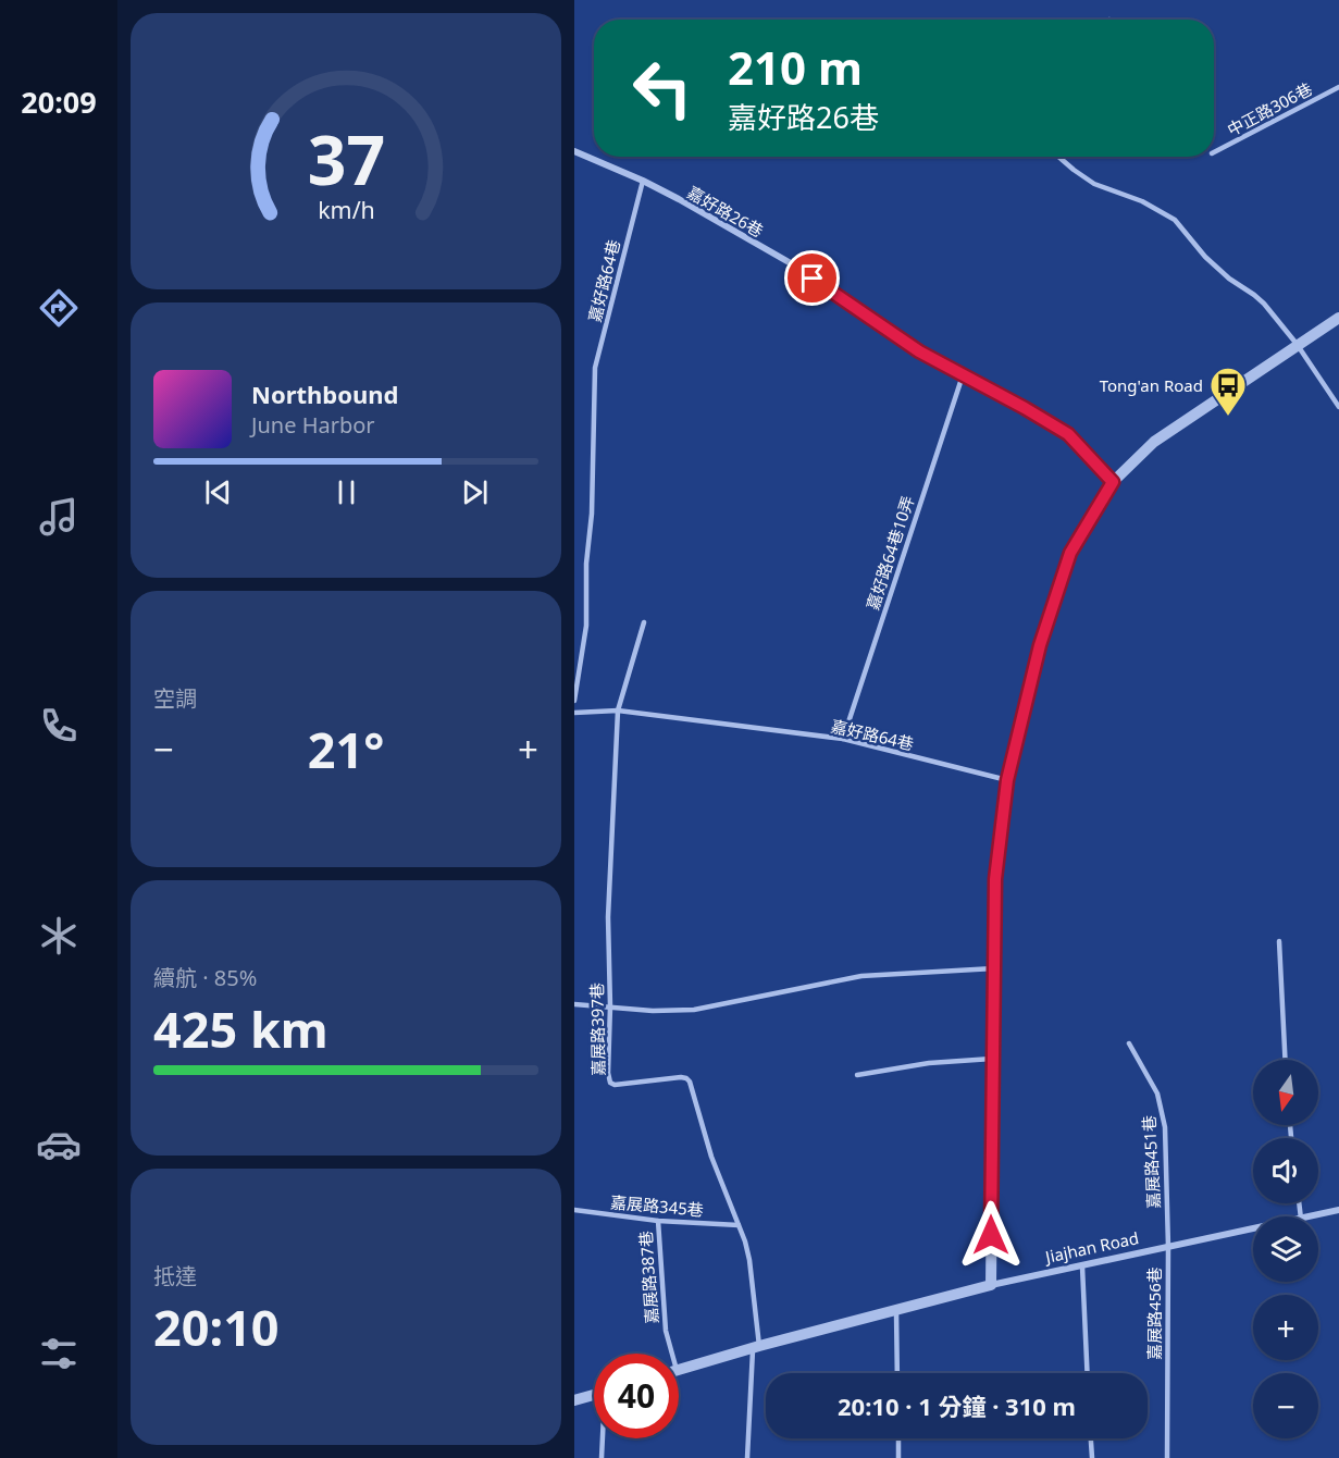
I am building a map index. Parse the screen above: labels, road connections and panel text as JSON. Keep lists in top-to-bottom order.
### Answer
{
  "streets": {
    "street": ["嘉好路26巷", "Jiajhan Road"],
    "lane": [
      "中正路306巷",
      "嘉好路64巷",
      "嘉好路64巷10弄",
      "嘉展路397巷",
      "嘉展路451巷",
      "嘉展路345巷",
      "嘉展路387巷",
      "嘉展路456巷"
    ]
  },
  "crossings": [
    ["嘉好路26巷", "嘉好路64巷"],
    ["嘉好路26巷", "嘉好路64巷10弄"],
    ["嘉好路64巷", "嘉好路64巷10弄"],
    ["嘉好路64巷", "嘉展路397巷"],
    ["嘉展路397巷", "嘉展路345巷"],
    ["嘉展路397巷", "Jiajhan Road"],
    ["嘉展路451巷", "Jiajhan Road"],
    ["嘉展路451巷", "嘉展路456巷"],
    ["嘉展路345巷", "嘉展路387巷"],
    ["Jiajhan Road", "嘉展路456巷"]
  ],
  "places": {
    "bus stop": ["Tong'an Road"]
  },
  "north": "bottom",
  "page": {
    "tabs": "20:09",
    "turn": ["210 m", "嘉好路26巷"],
    "song": ["Northbound", "June Harbor"],
    "tile": [
      "空調",
      ["續航 · 85%", "425 km"],
      ["抵達", "20:10"]
    ],
    "heat": ["−", "21°", "+"],
    "map_buttons": ["+", "−"],
    "limit": "40",
    "trip": "20:10 · 1 分鐘 · 310 m",
    "gauge": ["37", "km/h"]
  }
}
